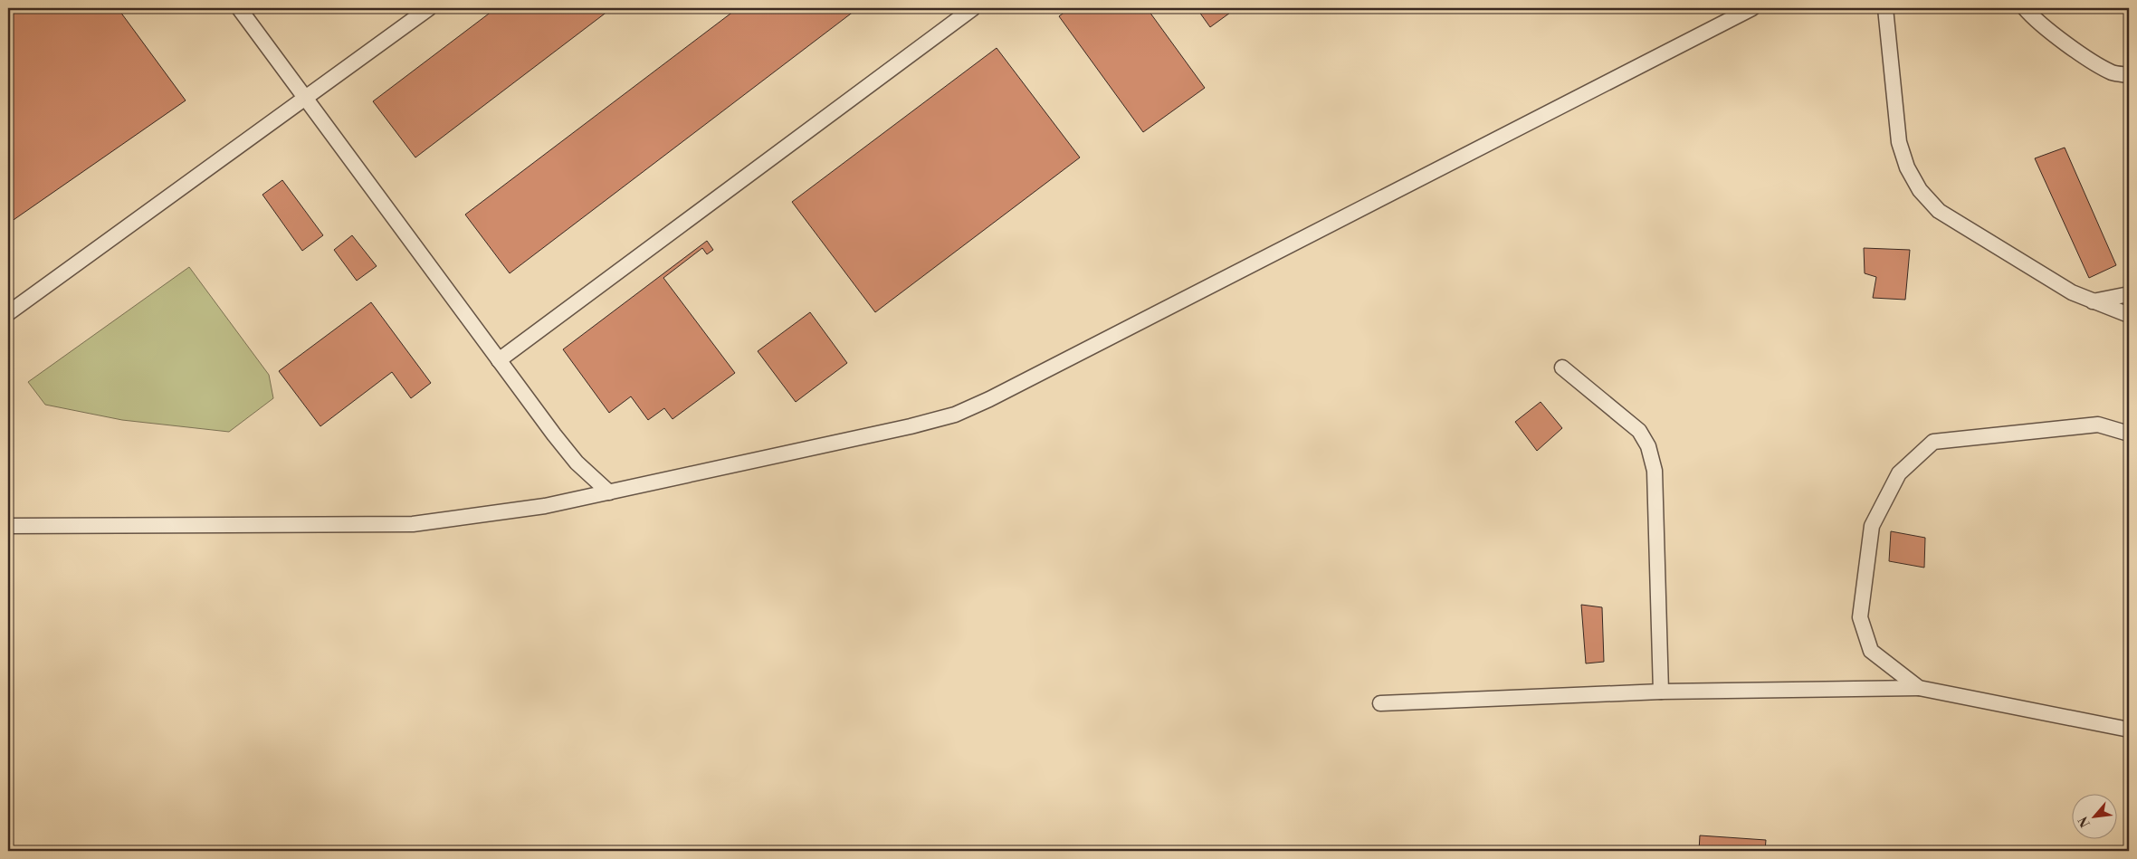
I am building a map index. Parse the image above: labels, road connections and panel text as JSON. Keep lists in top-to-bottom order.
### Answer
{
  "north": "bottom left"
}
